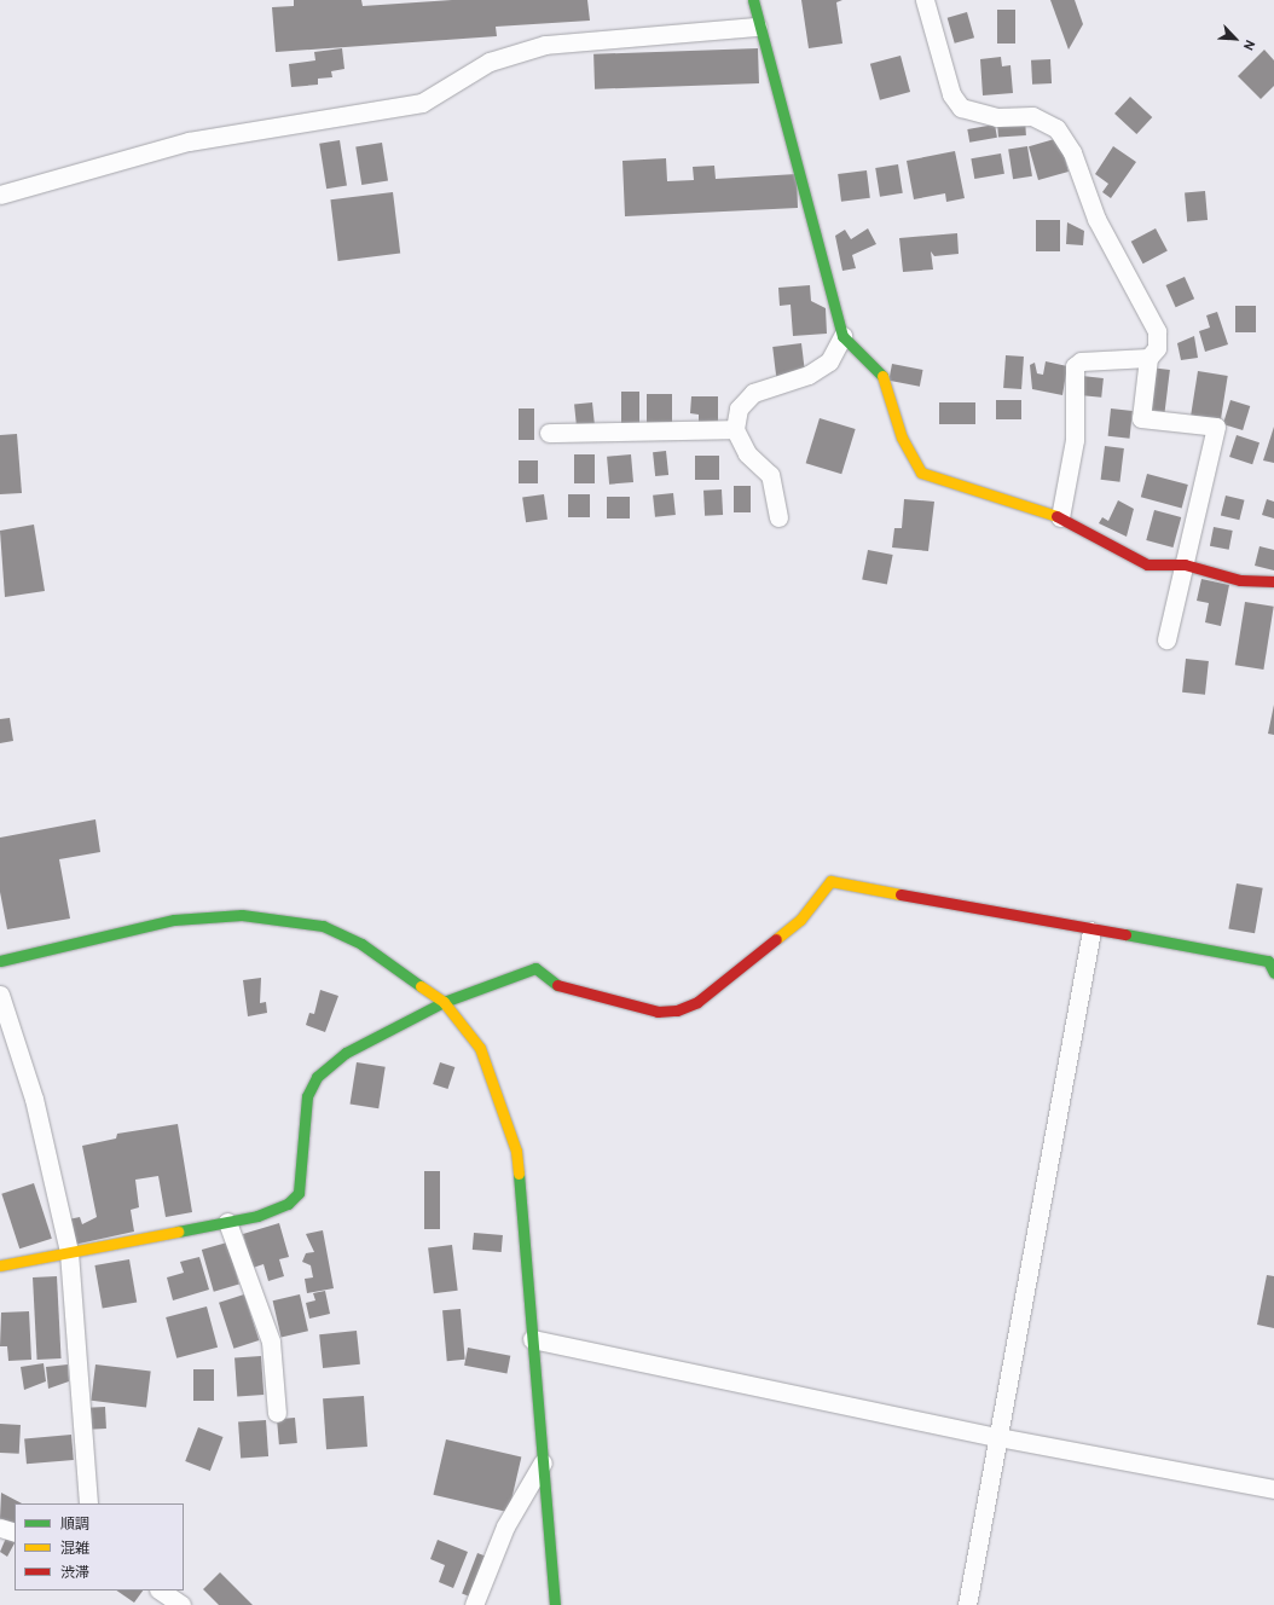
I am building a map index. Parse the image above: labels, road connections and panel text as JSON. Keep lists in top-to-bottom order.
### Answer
{
  "legend": ["順調", "混雑", "渋滞"],
  "north": "bottom right"
}
